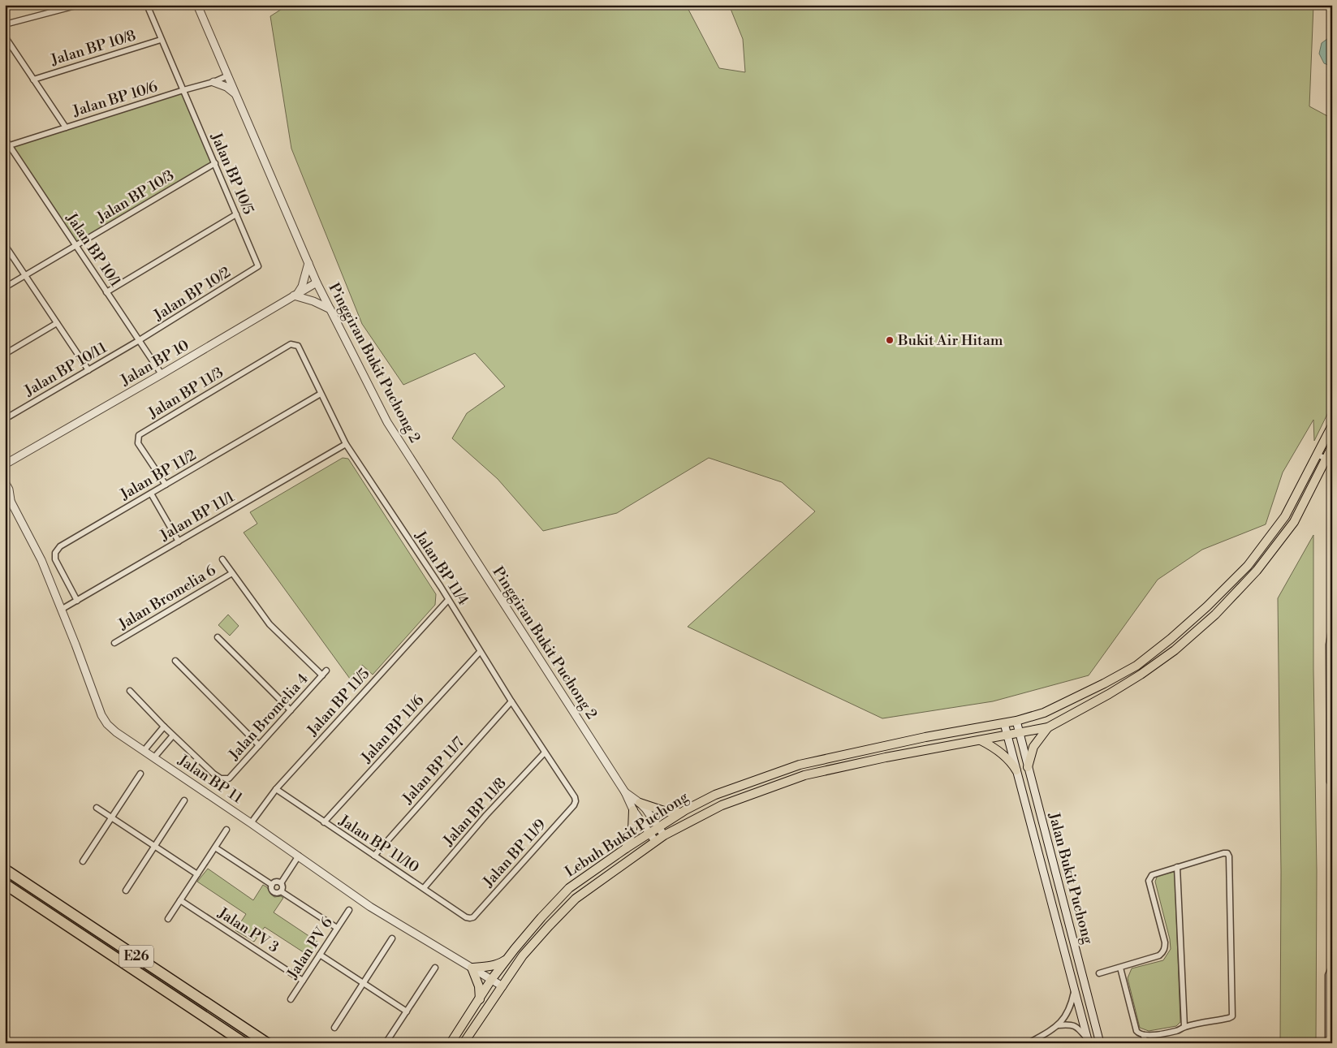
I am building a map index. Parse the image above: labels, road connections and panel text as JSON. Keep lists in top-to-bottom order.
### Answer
{
  "streets": {
    "highway": ["E26"],
    "main road": ["Lebuh Bukit Puchong"],
    "street": [
      "Jalan BP 10/8",
      "Jalan BP 10/6",
      "Jalan BP 10/5",
      "Jalan BP 10/3",
      "Jalan BP 10/1",
      "Jalan BP 10/2",
      "Jalan BP 10",
      "Pinggiran Bukit Puchong 2",
      "Jalan BP 10/11",
      "Jalan BP 11/3",
      "Jalan BP 11/2",
      "Jalan BP 11/1",
      "Jalan BP 11/4",
      "Jalan Bromelia 6",
      "Jalan BP 11/5",
      "Jalan Bromelia 4",
      "Jalan BP 11/6",
      "Jalan BP 11/7",
      "Jalan BP 11",
      "Jalan BP 11/8",
      "Jalan BP 11/10",
      "Jalan BP 11/9",
      "Jalan Bukit Puchong",
      "Jalan PV 3",
      "Jalan PV 6"
    ]
  },
  "crossings": [
    ["Jalan BP 10/8", "Jalan BP 10/5"],
    ["Jalan BP 10/6", "Jalan BP 10/5"],
    ["Jalan BP 10/6", "Jalan BP 10/1"],
    ["Jalan BP 10/6", "Pinggiran Bukit Puchong 2"],
    ["Jalan BP 10/5", "Jalan BP 10/3"],
    ["Jalan BP 10/5", "Jalan BP 10/2"],
    ["Jalan BP 10/3", "Jalan BP 10/1"],
    ["Jalan BP 10/1", "Jalan BP 10/2"],
    ["Jalan BP 10/1", "Jalan BP 10"],
    ["Jalan BP 10/1", "Jalan BP 10/11"],
    ["Jalan BP 10/2", "Jalan BP 10/11"],
    ["Jalan BP 10", "Pinggiran Bukit Puchong 2"],
    ["Pinggiran Bukit Puchong 2", "Lebuh Bukit Puchong"],
    ["Jalan BP 11/3", "Jalan BP 11/2"],
    ["Jalan BP 11/3", "Jalan BP 11/4"],
    ["Jalan BP 11/2", "Jalan BP 11/1"],
    ["Jalan BP 11/2", "Jalan BP 11/4"],
    ["Jalan BP 11/1", "Jalan BP 11/4"],
    ["Jalan BP 11/1", "Jalan BP 11"],
    ["Jalan BP 11/4", "Jalan BP 11/5"],
    ["Jalan BP 11/4", "Jalan BP 11/6"],
    ["Jalan BP 11/4", "Jalan BP 11/7"],
    ["Jalan BP 11/4", "Jalan BP 11/8"],
    ["Jalan BP 11/4", "Jalan BP 11/9"],
    ["Jalan BP 11/5", "Jalan BP 11"],
    ["Jalan BP 11/5", "Jalan BP 11/10"],
    ["Jalan BP 11/6", "Jalan BP 11/10"],
    ["Jalan BP 11/7", "Jalan BP 11/10"],
    ["Jalan BP 11", "Lebuh Bukit Puchong"],
    ["Jalan BP 11/8", "Jalan BP 11/10"],
    ["Lebuh Bukit Puchong", "Jalan Bukit Puchong"],
    ["Jalan BP 11/10", "Jalan BP 11/9"],
    ["Jalan PV 3", "Jalan PV 6"]
  ],
  "places": ["Bukit Air Hitam"]
}
